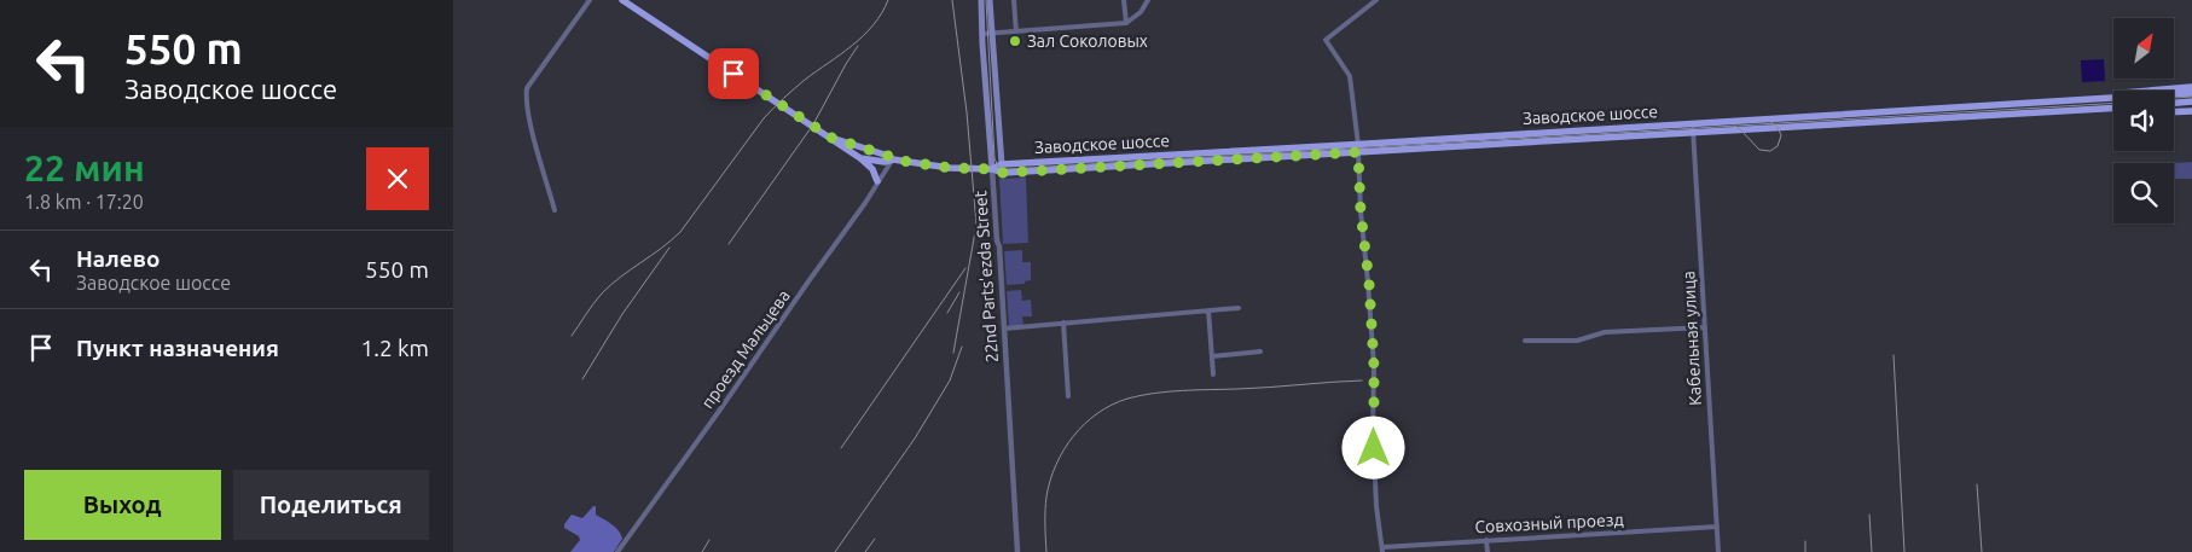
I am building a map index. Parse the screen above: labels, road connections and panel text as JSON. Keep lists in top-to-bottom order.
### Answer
{
  "streets": {
    "main road": ["Заводское шоссе", "22nd Parts'ezda Street"],
    "street": ["Кабельная улица", "проезд Мальцева", "Совхозный проезд"]
  },
  "crossings": [
    ["Заводское шоссе", "22nd Parts'ezda Street"],
    ["Заводское шоссе", "Кабельная улица"],
    ["Заводское шоссе", "проезд Мальцева"],
    ["Кабельная улица", "Совхозный проезд"]
  ],
  "places": ["Зал Соколовых"],
  "north": "top right",
  "page": {
    "turn": ["550 m", "Заводское шоссе"],
    "heading": ["22 мин", "1.8 km · 17:20"],
    "list": [
      {
        "name": "Налево",
        "note": "Заводское шоссе",
        "value": "550 m"
      },
      {
        "name": "Пункт назначения",
        "value": "1.2 km"
      }
    ],
    "buttons": ["Выход", "Поделиться"]
  }
}
